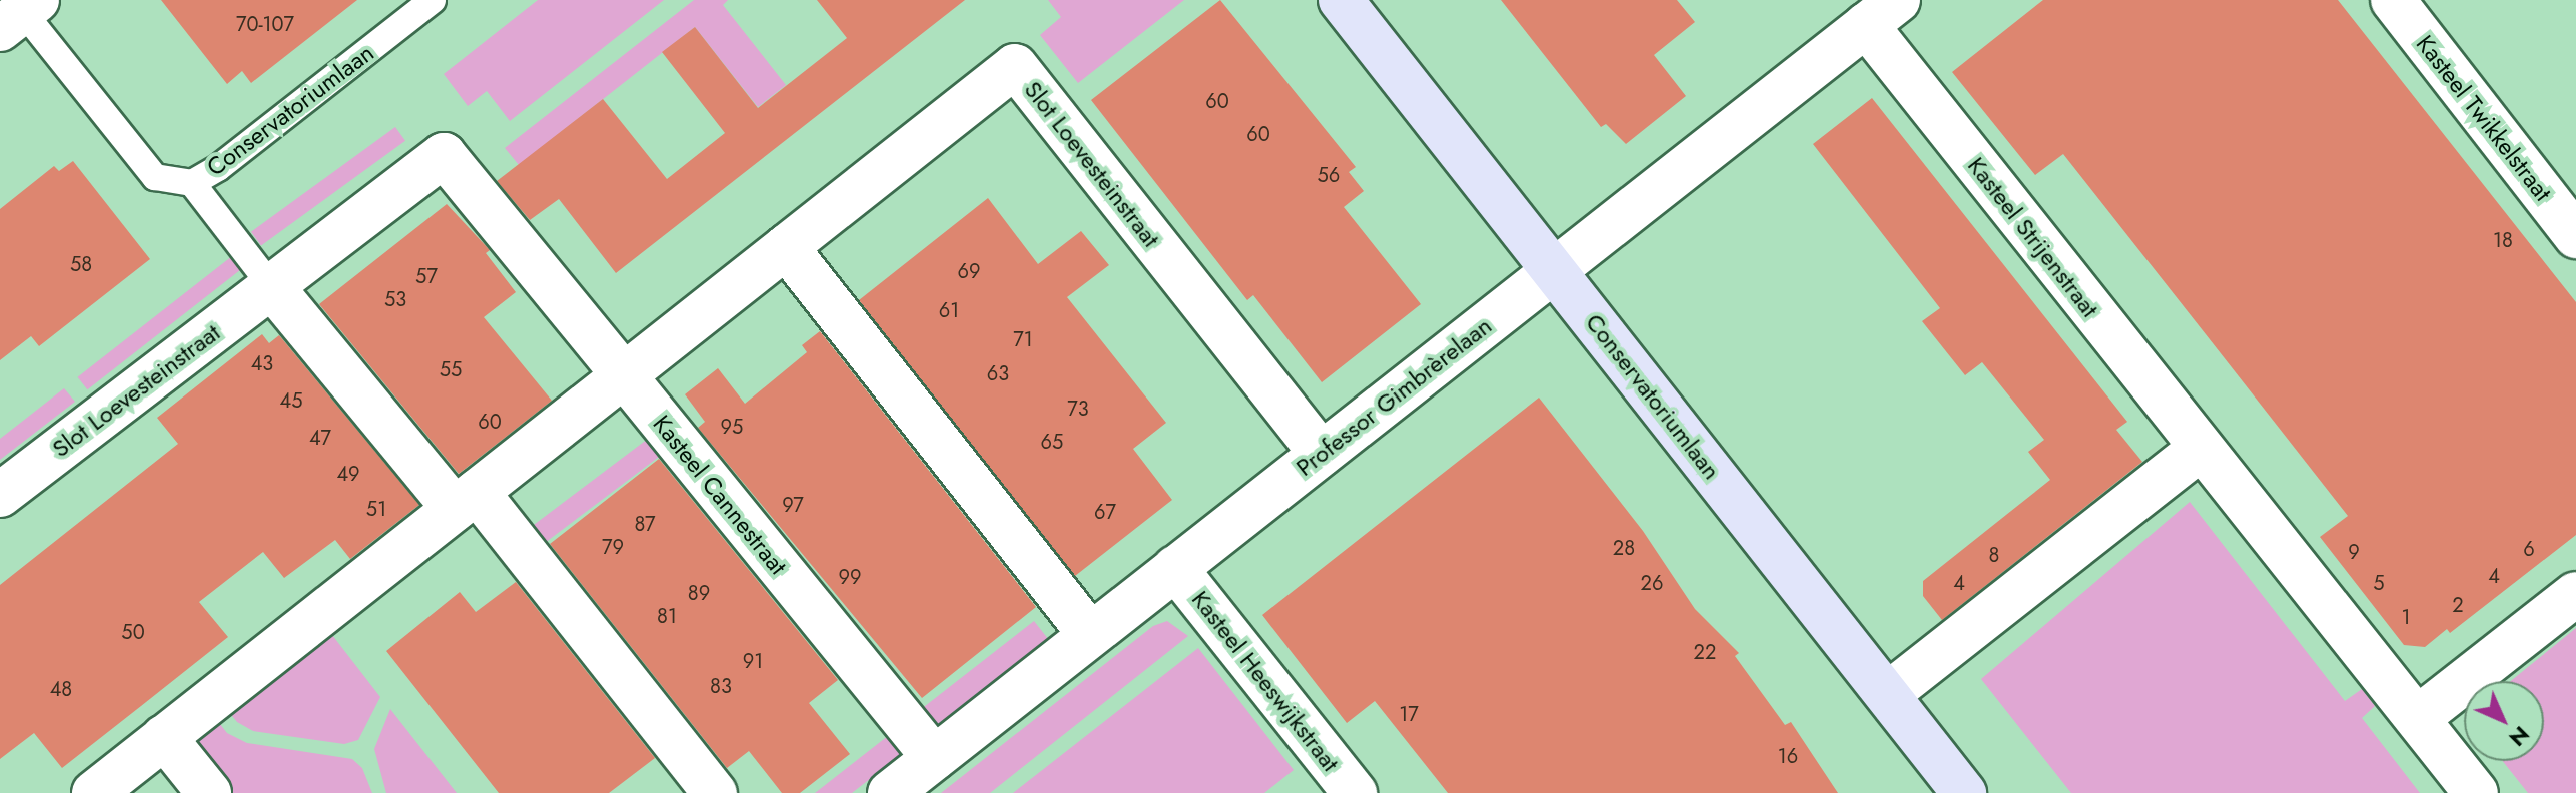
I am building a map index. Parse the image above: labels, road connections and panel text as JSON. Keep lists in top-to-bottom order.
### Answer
{
  "streets": {
    "street": [
      "Conservatoriumlaan",
      "Kasteel Twikkelstraat",
      "Slot Loevesteinstraat",
      "Kasteel Strijenstraat",
      "Professor Gimbrèrelaan",
      "Kasteel Cannestraat",
      "Kasteel Heeswijkstraat"
    ]
  },
  "crossings": [
    ["Conservatoriumlaan", "Professor Gimbrèrelaan"],
    ["Slot Loevesteinstraat", "Professor Gimbrèrelaan"],
    ["Slot Loevesteinstraat", "Kasteel Cannestraat"],
    ["Kasteel Strijenstraat", "Professor Gimbrèrelaan"],
    ["Professor Gimbrèrelaan", "Kasteel Cannestraat"],
    ["Professor Gimbrèrelaan", "Kasteel Heeswijkstraat"]
  ],
  "house_numbers": [
    "70-107",
    "60",
    "60",
    "56",
    "18",
    "58",
    "69",
    "57",
    "53",
    "61",
    "71",
    "43",
    "55",
    "63",
    "45",
    "73",
    "60",
    "95",
    "47",
    "65",
    "49",
    "97",
    "51",
    "67",
    "87",
    "79",
    "28",
    "6",
    "9",
    "8",
    "4",
    "99",
    "26",
    "4",
    "5",
    "89",
    "2",
    "81",
    "1",
    "50",
    "22",
    "91",
    "83",
    "48",
    "17",
    "16"
  ],
  "north": "bottom right"
}
